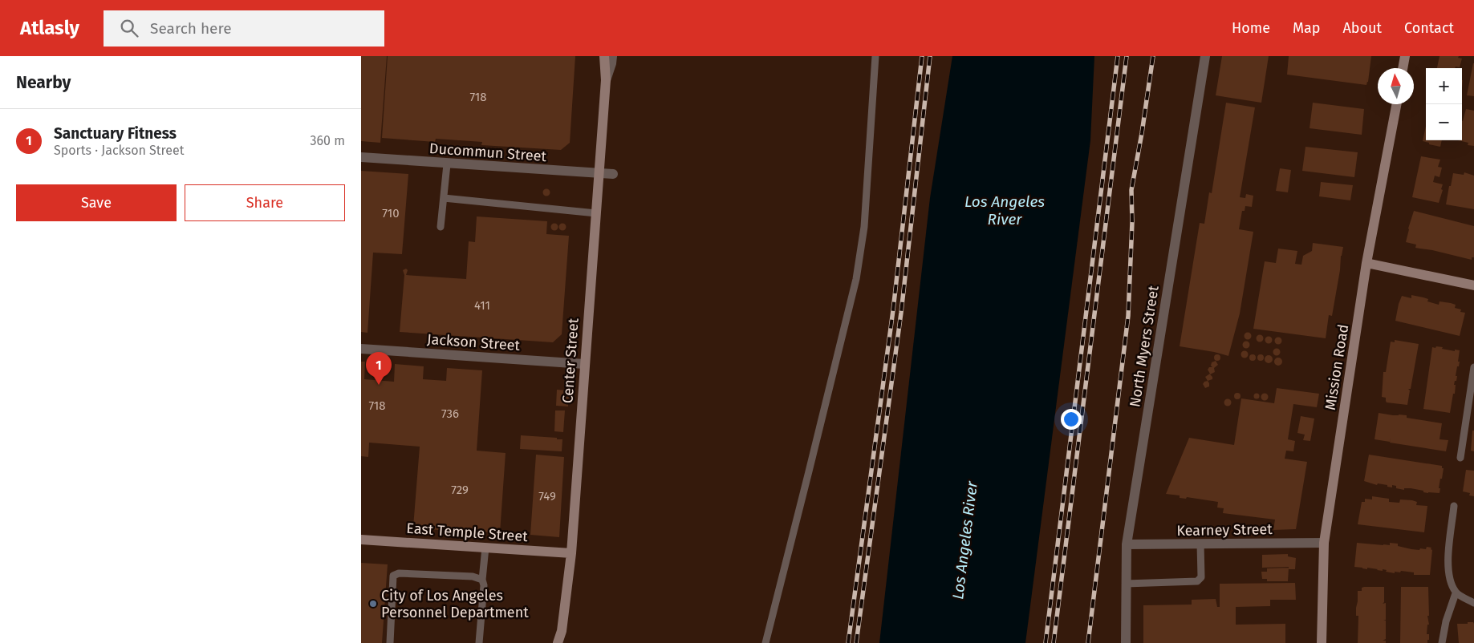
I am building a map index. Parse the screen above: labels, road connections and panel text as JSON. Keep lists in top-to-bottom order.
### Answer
{
  "streets": {
    "street": [
      "Ducommun Street",
      "Jackson Street",
      "North Myers Street",
      "Center Street",
      "Mission Road",
      "Kearney Street",
      "East Temple Street"
    ]
  },
  "crossings": [
    ["Ducommun Street", "Center Street"],
    ["Jackson Street", "Center Street"],
    ["North Myers Street", "Kearney Street"],
    ["Center Street", "East Temple Street"],
    ["Mission Road", "Kearney Street"]
  ],
  "water": ["Los Angeles River"],
  "places": ["City of Los Angeles Personnel Department"],
  "house_numbers": [
    "718",
    "710",
    "411",
    "718",
    "736",
    "729",
    "749"
  ],
  "north": "top",
  "page": {
    "header": "Atlasly",
    "search": "Search here",
    "nav": [
      "Home",
      "Map",
      "About",
      "Contact"
    ],
    "heading": "Nearby",
    "map_buttons": ["+", "−"],
    "list": [
      {
        "mark": "1",
        "name": "Sanctuary Fitness",
        "note": "Sports · Jackson Street",
        "value": "360 m"
      }
    ],
    "buttons": ["Save", "Share"],
    "pins": "1"
  }
}
